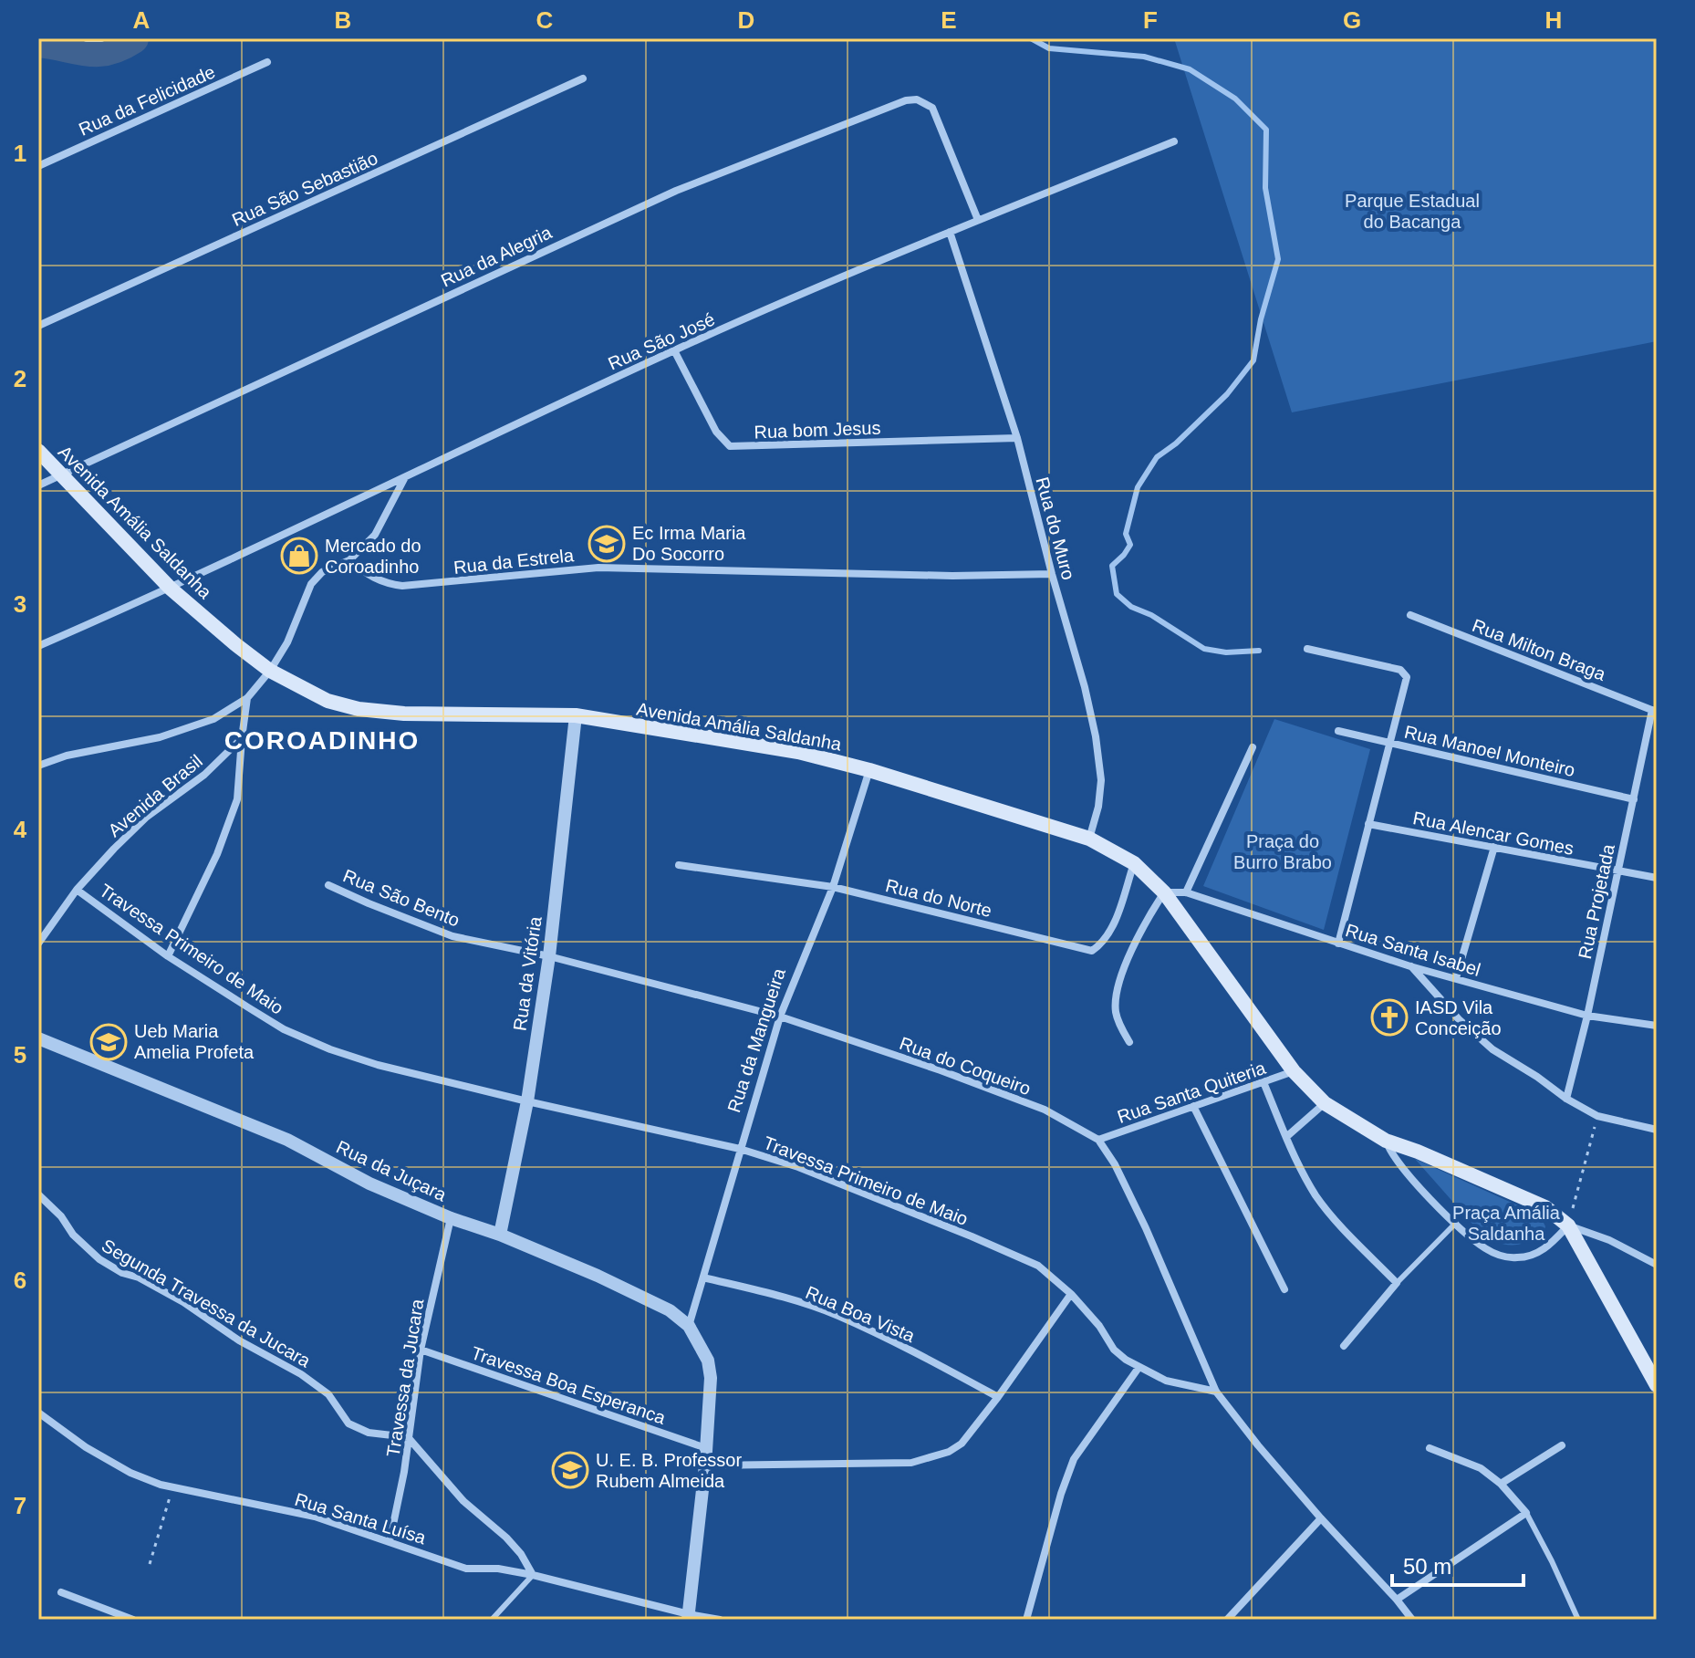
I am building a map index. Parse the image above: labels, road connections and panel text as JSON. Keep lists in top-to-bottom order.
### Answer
{
  "streets": {
    "main road": ["Avenida Amália Saldanha"],
    "street": [
      "Rua da Felicidade",
      "Rua São Sebastião",
      "Rua da Alegria",
      "Rua São José",
      "Rua bom Jesus",
      "Rua do Muro",
      "Rua da Estrela",
      "Rua Milton Braga",
      "Rua Manoel Monteiro",
      "Avenida Brasil",
      "Rua Alencar Gomes",
      "Rua São Bento",
      "Rua do Norte",
      "Rua Projetada",
      "Travessa Primeiro de Maio",
      "Rua Santa Isabel",
      "Rua da Vitória",
      "Rua da Mangueira",
      "Rua do Coqueiro",
      "Rua Santa Quiteria",
      "Rua da Juçara",
      "Segunda Travessa da Jucara",
      "Rua Boa Vista",
      "Travessa da Jucara",
      "Travessa Boa Esperanca",
      "Rua Santa Luísa"
    ]
  },
  "crossings": [
    ["Rua da Alegria", "Rua São José"],
    ["Rua da Alegria", "Avenida Amália Saldanha"],
    ["Rua São José", "Rua bom Jesus"],
    ["Rua São José", "Avenida Amália Saldanha"],
    ["Rua São José", "Rua do Muro"],
    ["Rua bom Jesus", "Rua do Muro"],
    ["Avenida Amália Saldanha", "Rua do Muro"],
    ["Avenida Amália Saldanha", "Rua do Norte"],
    ["Avenida Amália Saldanha", "Rua Santa Isabel"],
    ["Avenida Amália Saldanha", "Rua da Vitória"],
    ["Avenida Amália Saldanha", "Rua da Mangueira"],
    ["Avenida Amália Saldanha", "Rua Santa Quiteria"],
    ["Rua do Muro", "Rua da Estrela"],
    ["Rua Milton Braga", "Rua Projetada"],
    ["Rua Manoel Monteiro", "Rua Projetada"],
    ["Avenida Brasil", "Travessa Primeiro de Maio"],
    ["Rua Alencar Gomes", "Rua Projetada"],
    ["Rua São Bento", "Rua da Vitória"],
    ["Rua São Bento", "Rua do Coqueiro"],
    ["Rua do Norte", "Rua da Mangueira"],
    ["Rua Projetada", "Rua Santa Isabel"],
    ["Travessa Primeiro de Maio", "Rua da Vitória"],
    ["Travessa Primeiro de Maio", "Rua da Mangueira"],
    ["Travessa Primeiro de Maio", "Rua do Coqueiro"],
    ["Rua da Vitória", "Rua do Coqueiro"],
    ["Rua da Vitória", "Rua da Juçara"],
    ["Rua da Mangueira", "Rua do Coqueiro"],
    ["Rua da Mangueira", "Rua da Juçara"],
    ["Rua da Mangueira", "Rua Boa Vista"],
    ["Rua do Coqueiro", "Rua Santa Quiteria"],
    ["Rua da Juçara", "Travessa da Jucara"],
    ["Rua da Juçara", "Travessa Boa Esperanca"],
    ["Segunda Travessa da Jucara", "Travessa da Jucara"],
    ["Travessa da Jucara", "Travessa Boa Esperanca"],
    ["Travessa da Jucara", "Rua Santa Luísa"]
  ],
  "districts": ["COROADINHO"],
  "parks": ["Parque Estadual do Bacanga", "Praça do Burro Brabo", "Praça Amália Saldanha"],
  "places": {
    "school or university": ["Ec Irma Maria Do Socorro", "Ueb Maria Amelia Profeta", "U. E. B. Professor Rubem Almeida"],
    "shop": ["Mercado do Coroadinho"],
    "church": ["IASD Vila Conceição"]
  },
  "scale_bar": "50 m",
  "grid": {
    "columns": [
      "A",
      "B",
      "C",
      "D",
      "E",
      "F",
      "G",
      "H"
    ],
    "rows": [
      "1",
      "2",
      "3",
      "4",
      "5",
      "6",
      "7"
    ]
  }
}
